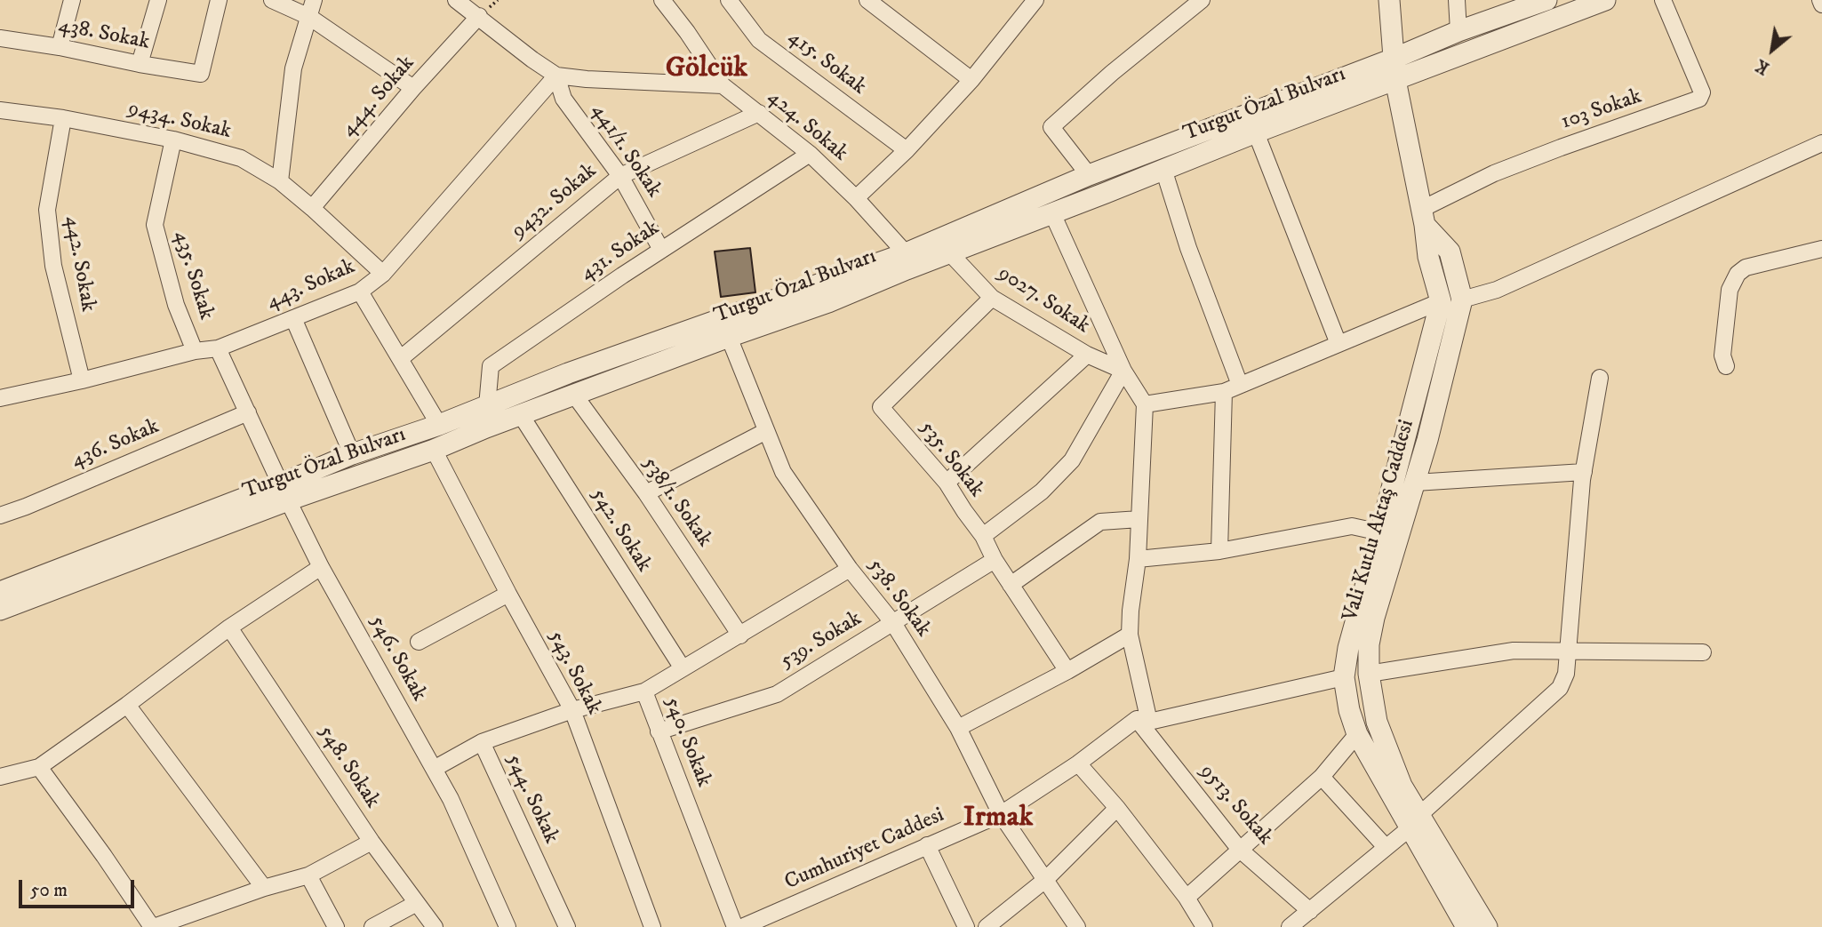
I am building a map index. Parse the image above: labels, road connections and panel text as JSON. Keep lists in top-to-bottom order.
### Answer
{
  "streets": {
    "street": [
      "438. Sokak",
      "415. Sokak",
      "444. Sokak",
      "Turgut Özal Bulvarı",
      "103 Sokak",
      "9434. Sokak",
      "424. Sokak",
      "441/1. Sokak",
      "9432. Sokak",
      "431. Sokak",
      "442. Sokak",
      "435. Sokak",
      "443. Sokak",
      "9027. Sokak",
      "436. Sokak",
      "535. Sokak",
      "538/1. Sokak",
      "Vali Kutlu Aktaş Caddesi",
      "542. Sokak",
      "538. Sokak",
      "539. Sokak",
      "546. Sokak",
      "543. Sokak",
      "540. Sokak",
      "548. Sokak",
      "544. Sokak",
      "9513. Sokak",
      "Cumhuriyet Caddesi"
    ]
  },
  "crossings": [
    ["444. Sokak", "9434. Sokak"],
    ["Turgut Özal Bulvarı", "424. Sokak"],
    ["Turgut Özal Bulvarı", "431. Sokak"],
    ["Turgut Özal Bulvarı", "9027. Sokak"],
    ["Turgut Özal Bulvarı", "538/1. Sokak"],
    ["Turgut Özal Bulvarı", "542. Sokak"],
    ["Turgut Özal Bulvarı", "538. Sokak"],
    ["Turgut Özal Bulvarı", "546. Sokak"],
    ["Turgut Özal Bulvarı", "543. Sokak"],
    ["103 Sokak", "Vali Kutlu Aktaş Caddesi"],
    ["9434. Sokak", "442. Sokak"],
    ["9434. Sokak", "435. Sokak"],
    ["9434. Sokak", "443. Sokak"],
    ["424. Sokak", "9432. Sokak"],
    ["424. Sokak", "431. Sokak"],
    ["441/1. Sokak", "9432. Sokak"],
    ["441/1. Sokak", "431. Sokak"],
    ["441/1. Sokak", "443. Sokak"],
    ["442. Sokak", "443. Sokak"],
    ["435. Sokak", "443. Sokak"],
    ["443. Sokak", "546. Sokak"],
    ["9027. Sokak", "535. Sokak"],
    ["436. Sokak", "546. Sokak"],
    ["535. Sokak", "539. Sokak"],
    ["538/1. Sokak", "540. Sokak"],
    ["Vali Kutlu Aktaş Caddesi", "Cumhuriyet Caddesi"],
    ["542. Sokak", "540. Sokak"],
    ["538. Sokak", "539. Sokak"],
    ["538. Sokak", "540. Sokak"],
    ["538. Sokak", "Cumhuriyet Caddesi"],
    ["539. Sokak", "540. Sokak"],
    ["543. Sokak", "544. Sokak"],
    ["540. Sokak", "544. Sokak"],
    ["9513. Sokak", "Cumhuriyet Caddesi"]
  ],
  "districts": ["Gölcük", "Irmak"],
  "scale_bar": "50 m",
  "north": "bottom left"
}
